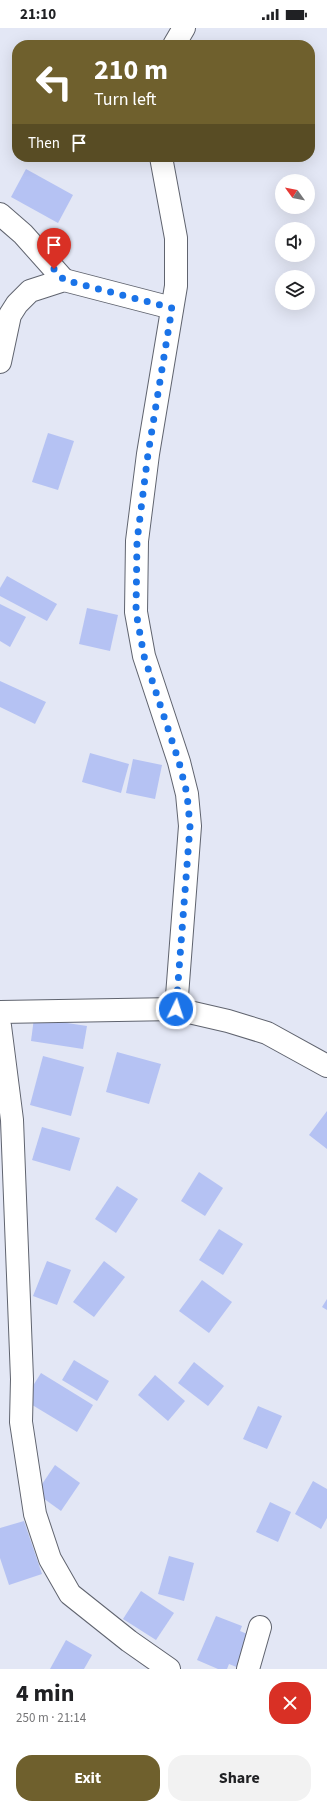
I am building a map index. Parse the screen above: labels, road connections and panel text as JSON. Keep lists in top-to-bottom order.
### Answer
{
  "north": "top left",
  "page": {
    "status": "21:10",
    "turn": ["210 m", "Turn left"],
    "then": "Then",
    "heading": ["4 min", "250 m · 21:14"],
    "buttons": ["Exit", "Share"]
  }
}
